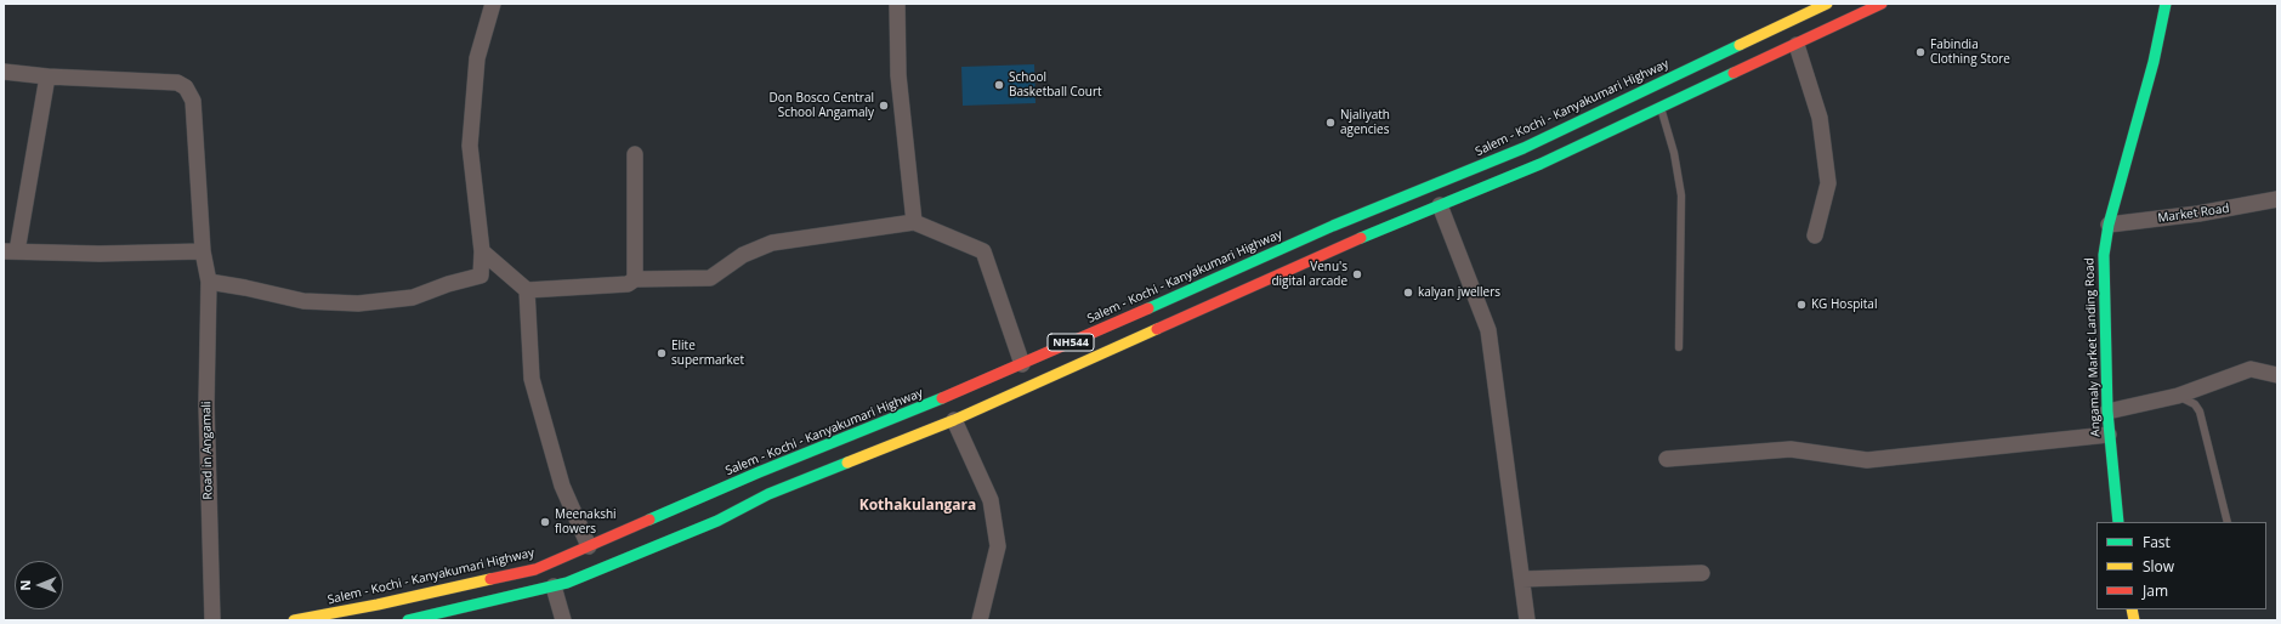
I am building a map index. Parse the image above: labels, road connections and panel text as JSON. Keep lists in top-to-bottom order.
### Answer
{
  "streets": {
    "main road": ["Salem - Kochi - Kanyakumari Highway", "NH544", "Angamaly Market Landing Road"],
    "street": ["Market Road", "Road in Angamali"]
  },
  "crossings": [
    ["Market Road", "Angamaly Market Landing Road"]
  ],
  "districts": ["Kothakulangara"],
  "places": [
    "Fabindia Clothing Store",
    "School Basketball Court",
    "Don Bosco Central School Angamaly",
    "Njaliyath agencies",
    "Venu's digital arcade",
    "kalyan jwellers",
    "KG Hospital",
    "Elite supermarket",
    "Meenakshi flowers"
  ],
  "legend": ["Fast", "Slow", "Jam"],
  "north": "left"
}
